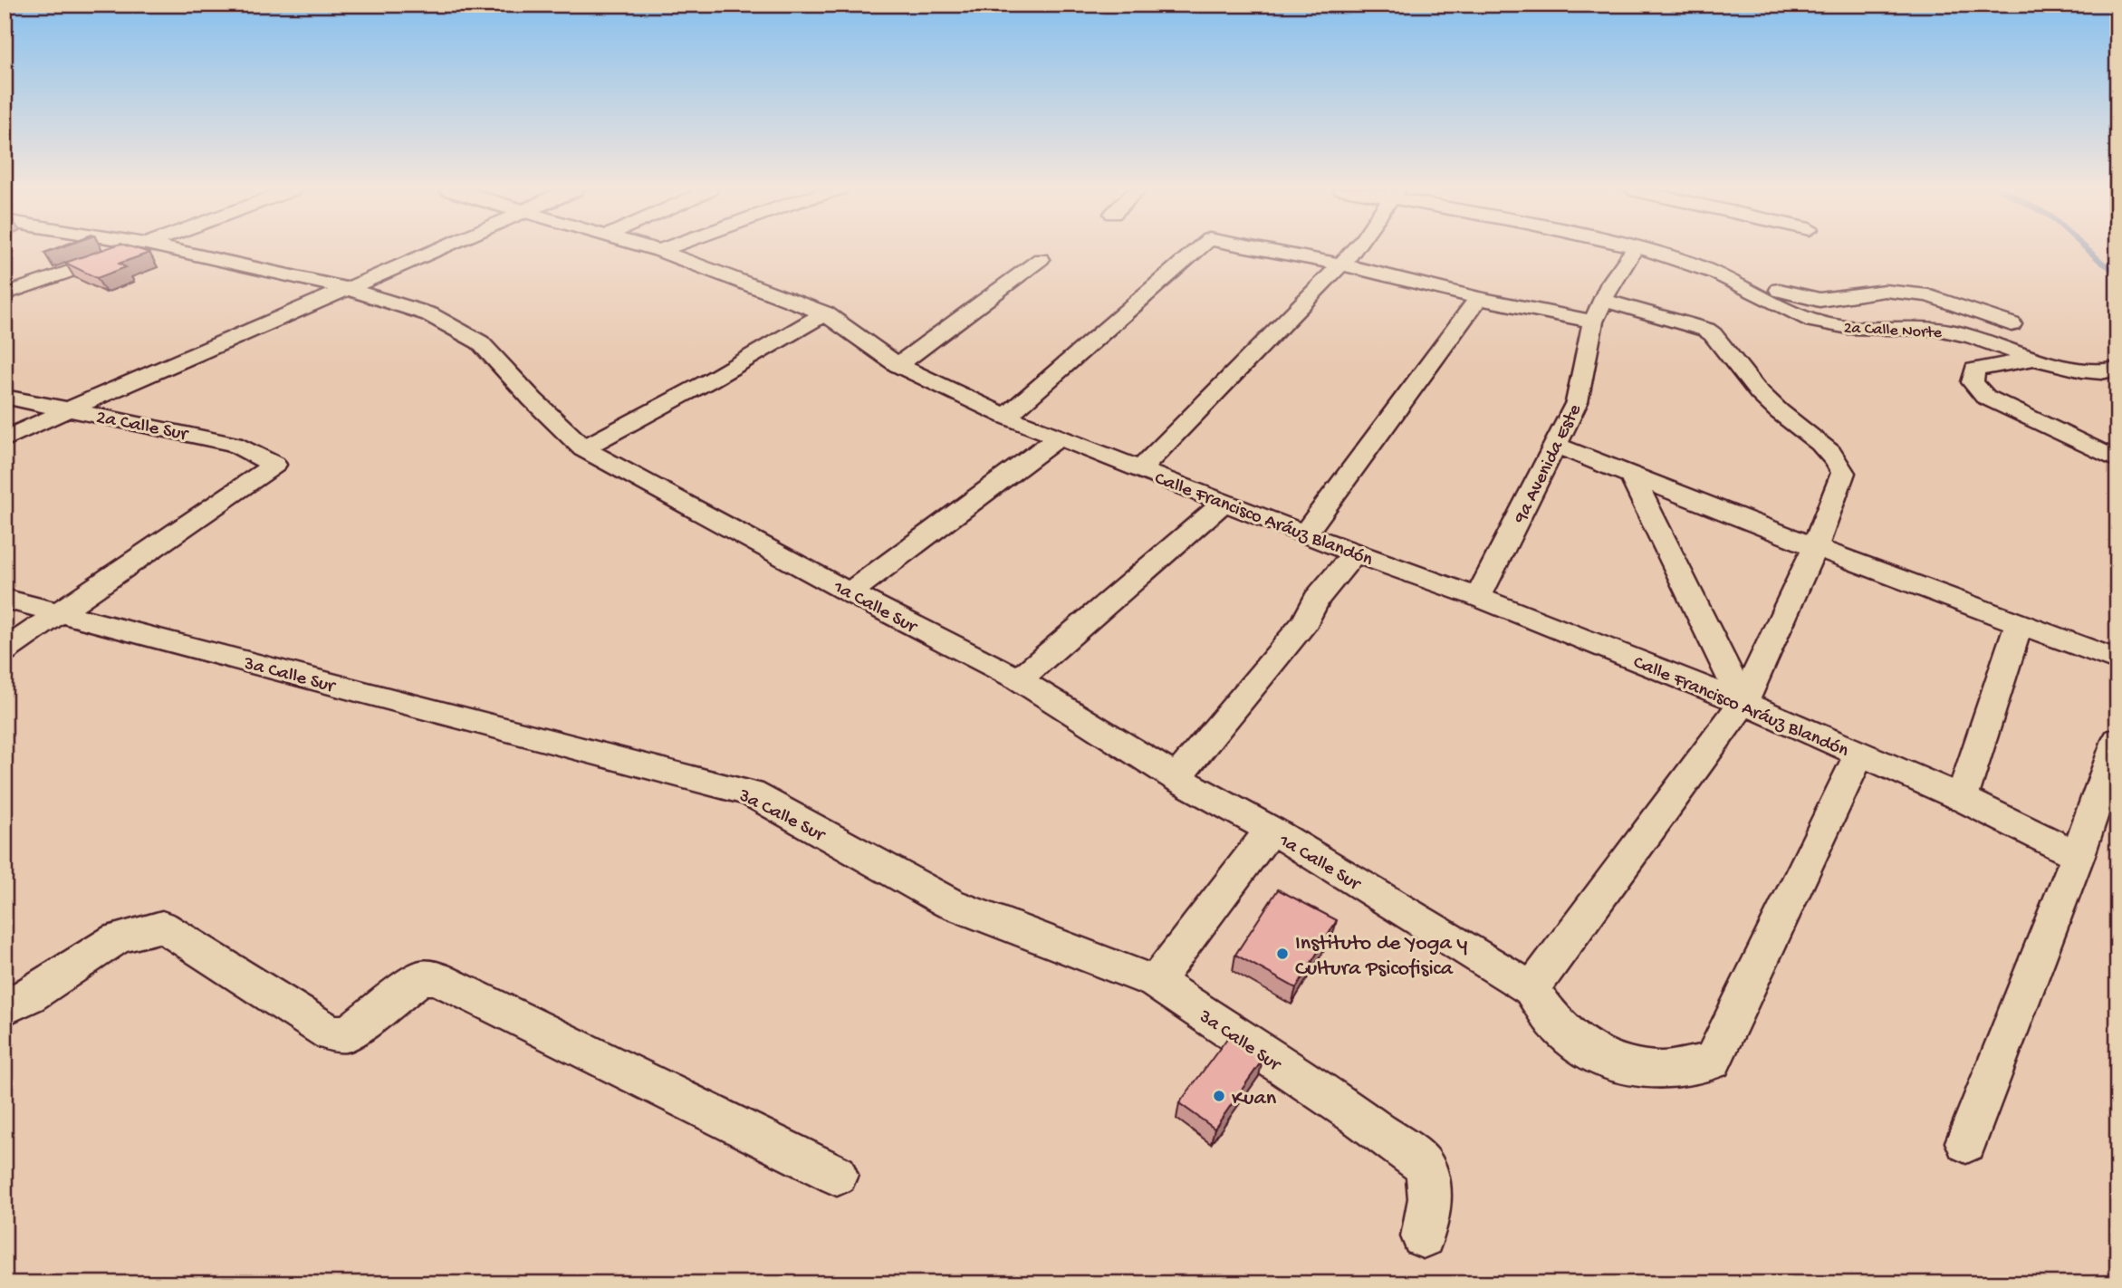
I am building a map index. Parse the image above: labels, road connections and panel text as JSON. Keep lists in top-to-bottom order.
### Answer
{
  "streets": {
    "street": [
      "2a Calle Norte",
      "2a Calle Sur",
      "9a Avenida Este",
      "Calle Francisco Aráuz Blandón",
      "1a Calle Sur",
      "3a Calle Sur"
    ]
  },
  "crossings": [
    ["2a Calle Sur", "3a Calle Sur"],
    ["9a Avenida Este", "Calle Francisco Aráuz Blandón"],
    ["Calle Francisco Aráuz Blandón", "1a Calle Sur"]
  ],
  "places": ["Instituto de Yoga y Cultura Psicofisica", "Kuan"]
}
